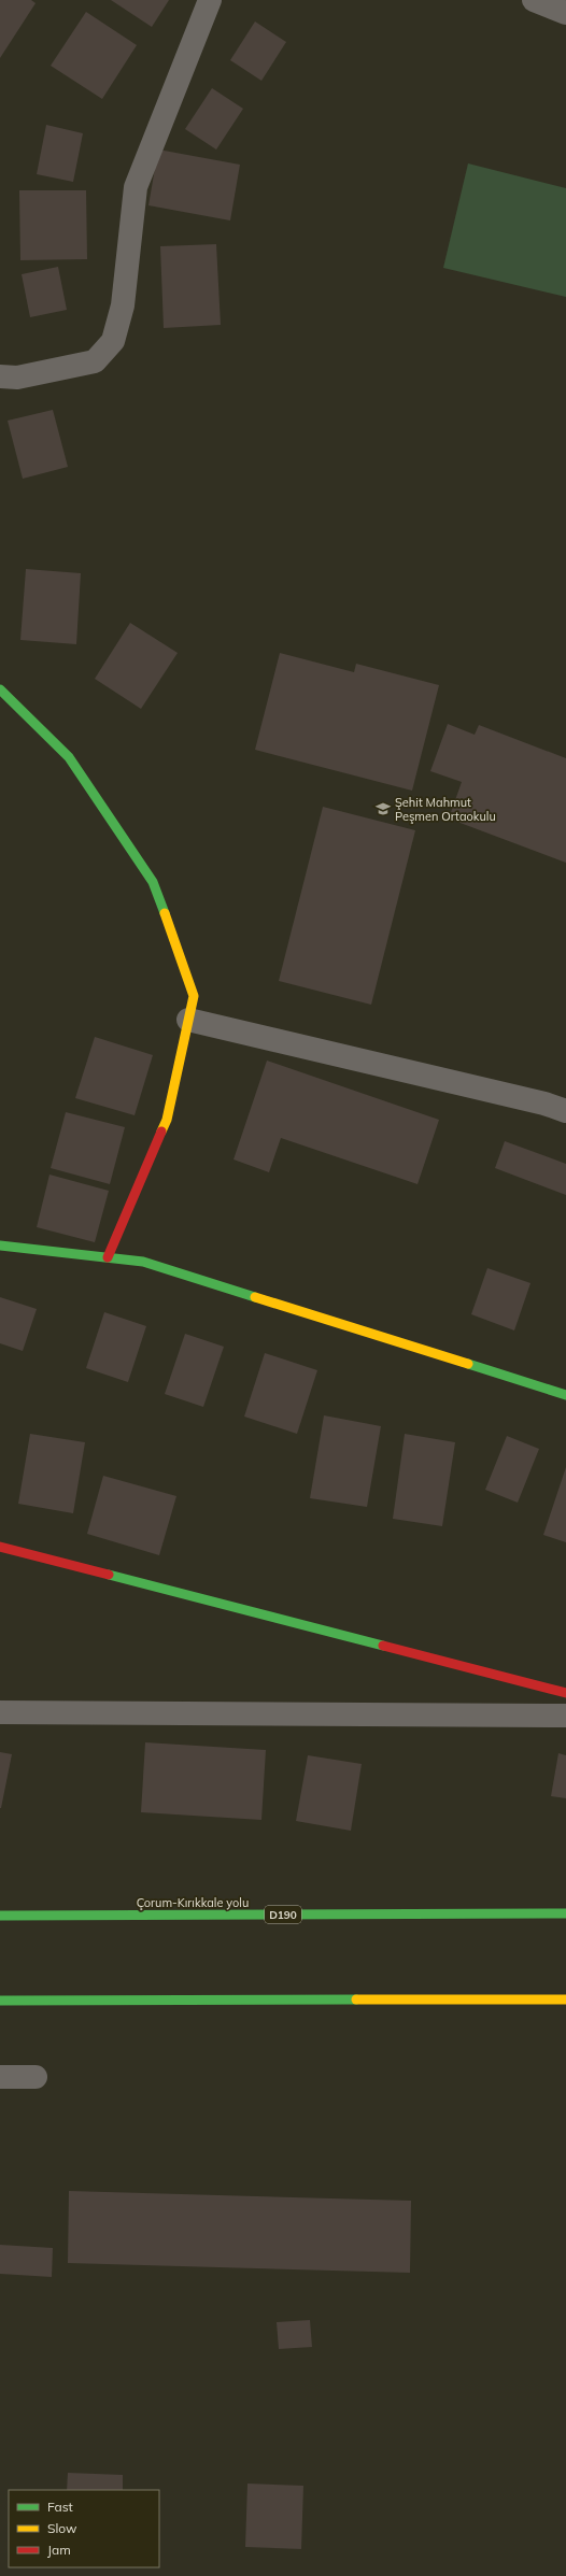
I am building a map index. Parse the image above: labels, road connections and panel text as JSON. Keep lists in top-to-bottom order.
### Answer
{
  "streets": {
    "main road": ["Çorum-Kırıkkale yolu", "D190"]
  },
  "places": {
    "school or university": ["Şehit Mahmut Peşmen Ortaokulu"]
  },
  "legend": ["Fast", "Slow", "Jam"]
}
